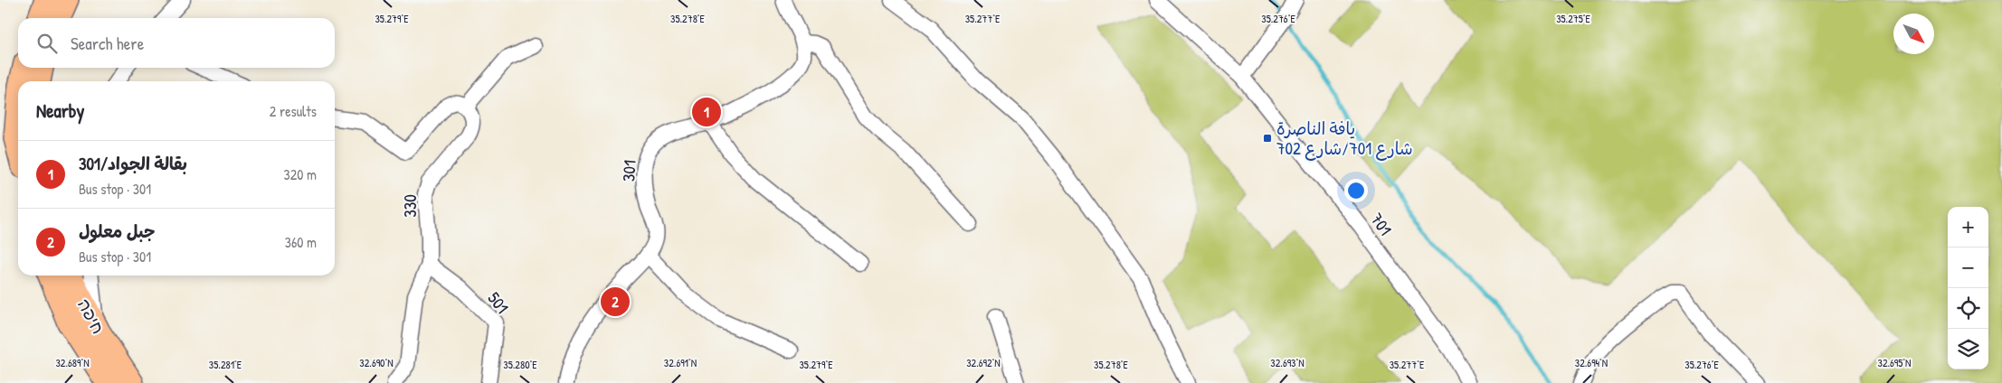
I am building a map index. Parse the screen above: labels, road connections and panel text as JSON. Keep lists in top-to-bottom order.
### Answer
{
  "streets": {
    "highway": ["חיפה"],
    "street": [
      "301",
      "330",
      "701",
      "501"
    ]
  },
  "crossings": [
    ["330", "501"]
  ],
  "places": {
    "transit": ["يافة الناصرة شارع 701/شارع 702"]
  },
  "north": "bottom right",
  "page": {
    "search": "Search here",
    "heading": ["Nearby", "2 results"],
    "pins": ["1", "2"],
    "list": [
      {
        "mark": "1",
        "name": "بقالة الجواد/301",
        "note": "Bus stop · 301",
        "value": "320 m"
      },
      {
        "mark": "2",
        "name": "جبل معلول",
        "note": "Bus stop · 301",
        "value": "360 m"
      }
    ],
    "map_buttons": ["+", "−"]
  },
  "coordinates": [
    "35.279°E",
    "35.278°E",
    "35.277°E",
    "35.276°E",
    "35.275°E",
    "32.689°N",
    "32.690°N",
    "32.691°N",
    "32.692°N",
    "32.693°N",
    "32.694°N",
    "32.695°N",
    "35.281°E",
    "35.280°E"
  ]
}
